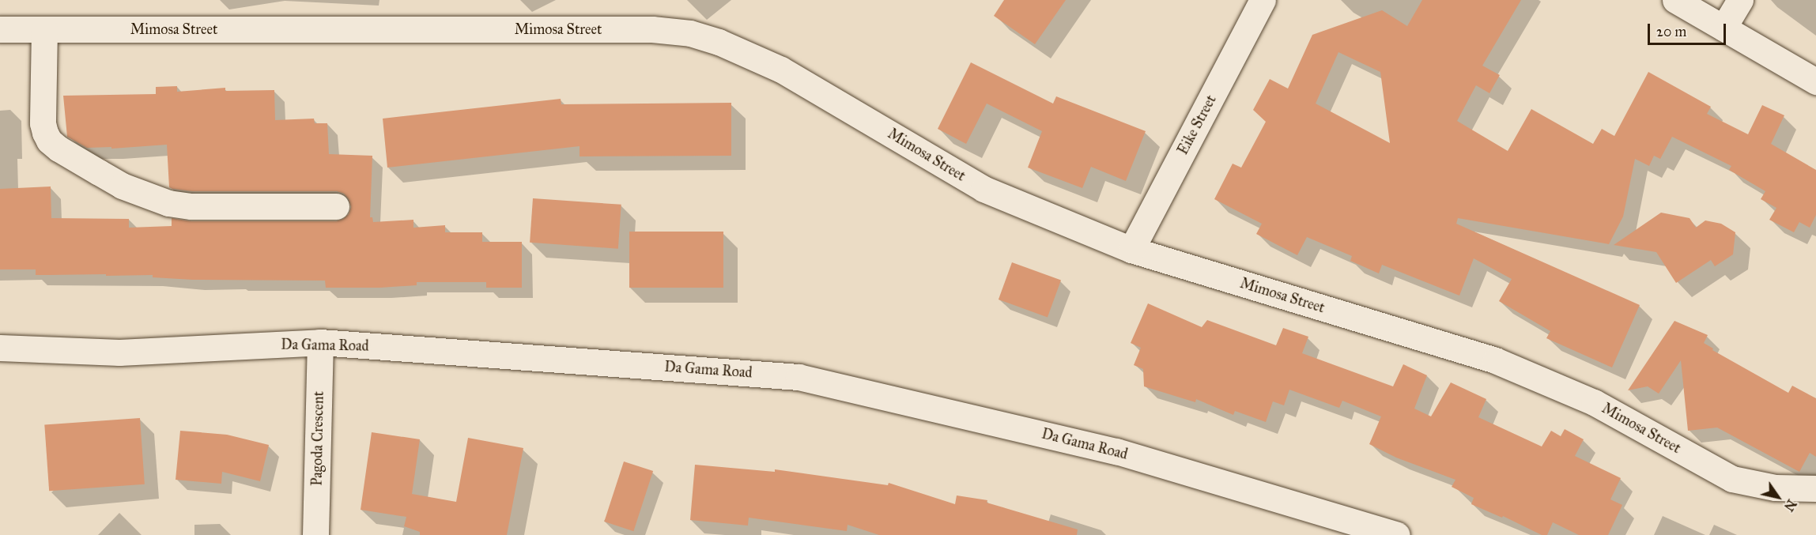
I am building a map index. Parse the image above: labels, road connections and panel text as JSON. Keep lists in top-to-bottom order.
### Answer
{
  "streets": {
    "street": [
      "Mimosa Street",
      "Eike Street",
      "Da Gama Road",
      "Pagoda Crescent"
    ]
  },
  "crossings": [
    ["Mimosa Street", "Eike Street"],
    ["Da Gama Road", "Pagoda Crescent"]
  ],
  "scale_bar": "20 m",
  "north": "bottom right"
}
